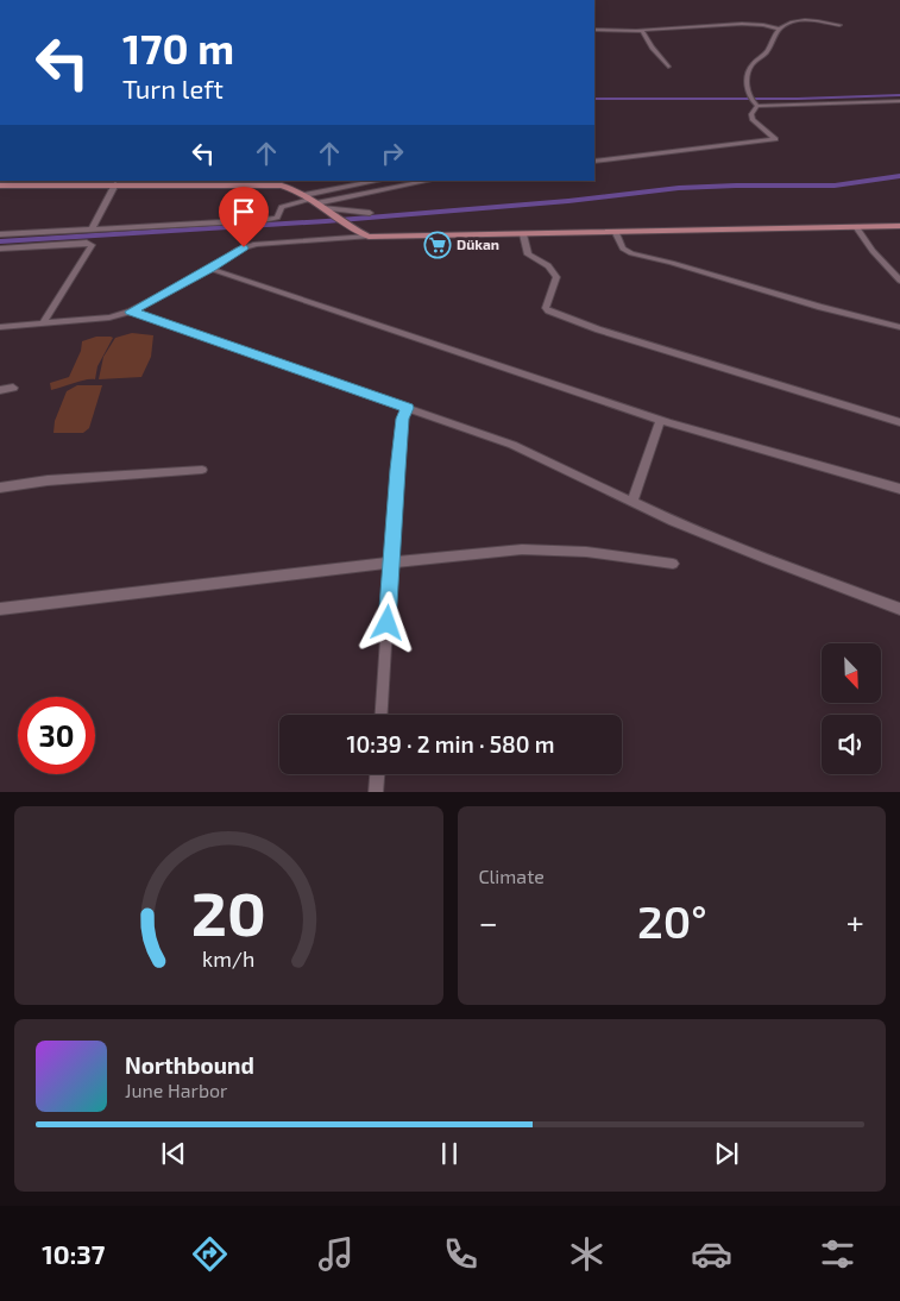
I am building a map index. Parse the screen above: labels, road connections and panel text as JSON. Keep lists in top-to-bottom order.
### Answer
{
  "places": {
    "supermarket": ["Dükan"]
  },
  "north": "bottom right",
  "page": {
    "turn": ["170 m", "Turn left"],
    "limit": "30",
    "trip": "10:39 · 2 min · 580 m",
    "tile": "Climate",
    "heat": ["−", "20°", "+"],
    "song": ["Northbound", "June Harbor"],
    "tabs": "10:37",
    "gauge": ["20", "km/h"]
  }
}
